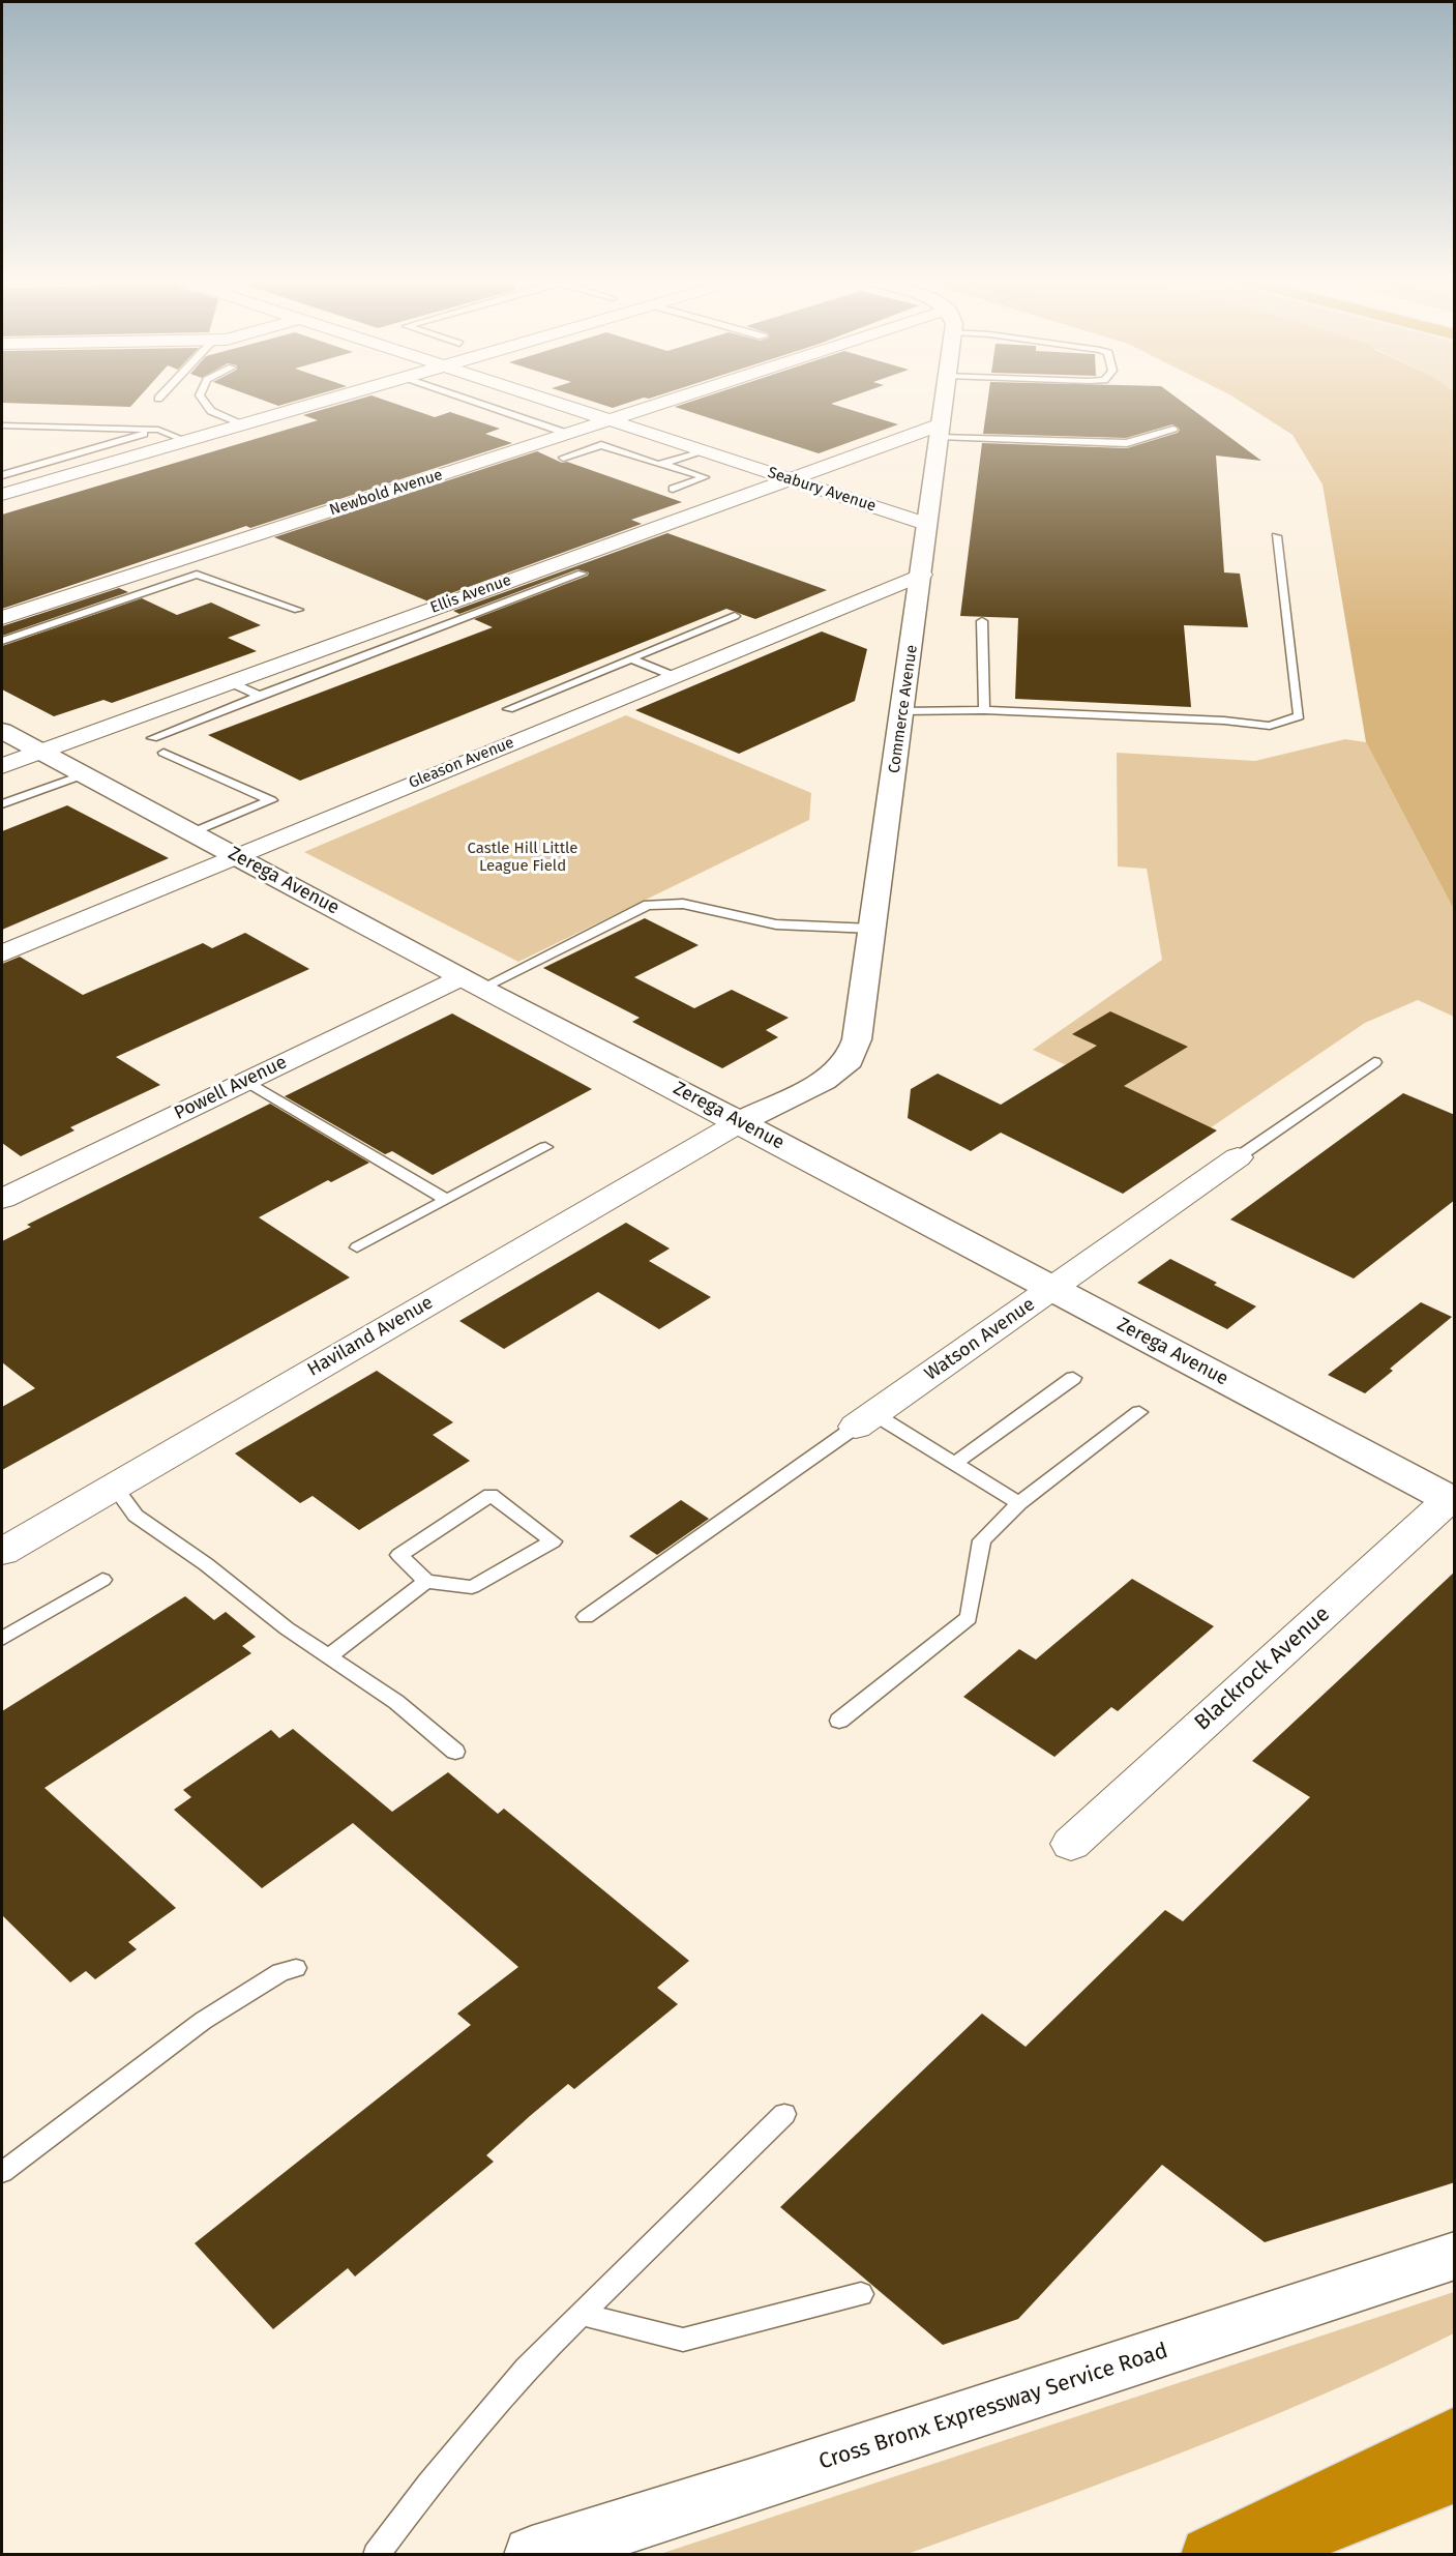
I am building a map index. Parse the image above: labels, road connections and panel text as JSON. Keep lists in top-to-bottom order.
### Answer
{
  "streets": {
    "main road": ["Commerce Avenue", "Zerega Avenue", "Cross Bronx Expressway Service Road"],
    "street": [
      "Seabury Avenue",
      "Newbold Avenue",
      "Ellis Avenue",
      "Gleason Avenue",
      "Powell Avenue",
      "Haviland Avenue",
      "Watson Avenue",
      "Blackrock Avenue"
    ]
  },
  "crossings": [
    ["Seabury Avenue", "Newbold Avenue"],
    ["Seabury Avenue", "Ellis Avenue"],
    ["Seabury Avenue", "Commerce Avenue"],
    ["Ellis Avenue", "Commerce Avenue"],
    ["Ellis Avenue", "Zerega Avenue"],
    ["Commerce Avenue", "Gleason Avenue"],
    ["Commerce Avenue", "Zerega Avenue"],
    ["Commerce Avenue", "Haviland Avenue"],
    ["Gleason Avenue", "Zerega Avenue"],
    ["Zerega Avenue", "Powell Avenue"],
    ["Zerega Avenue", "Haviland Avenue"],
    ["Zerega Avenue", "Watson Avenue"],
    ["Zerega Avenue", "Blackrock Avenue"]
  ],
  "parks": ["Castle Hill Little League Field"]
}
